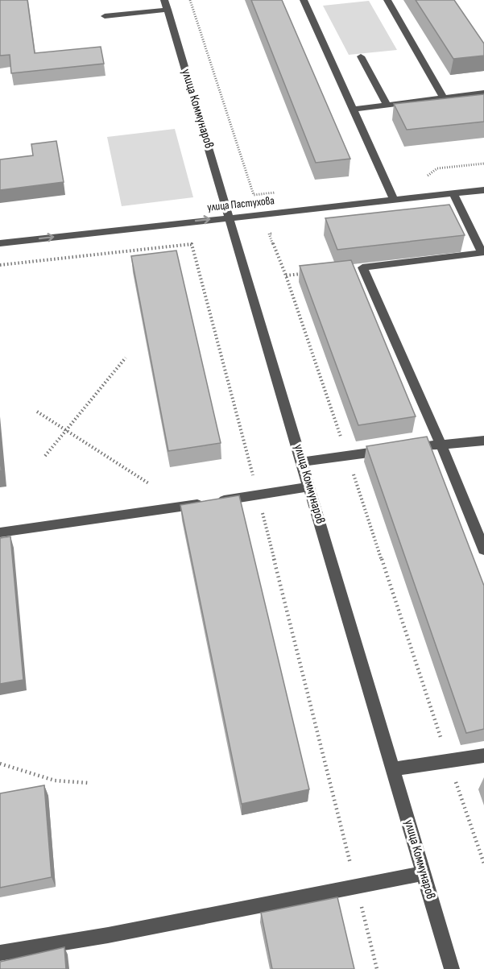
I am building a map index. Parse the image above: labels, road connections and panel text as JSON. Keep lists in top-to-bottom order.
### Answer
{
  "streets": {
    "street": ["улица Коммунаров", "улица Пастухова"]
  },
  "crossings": [
    ["улица Коммунаров", "улица Пастухова"]
  ],
  "one_way": ["улица Пастухова"]
}
